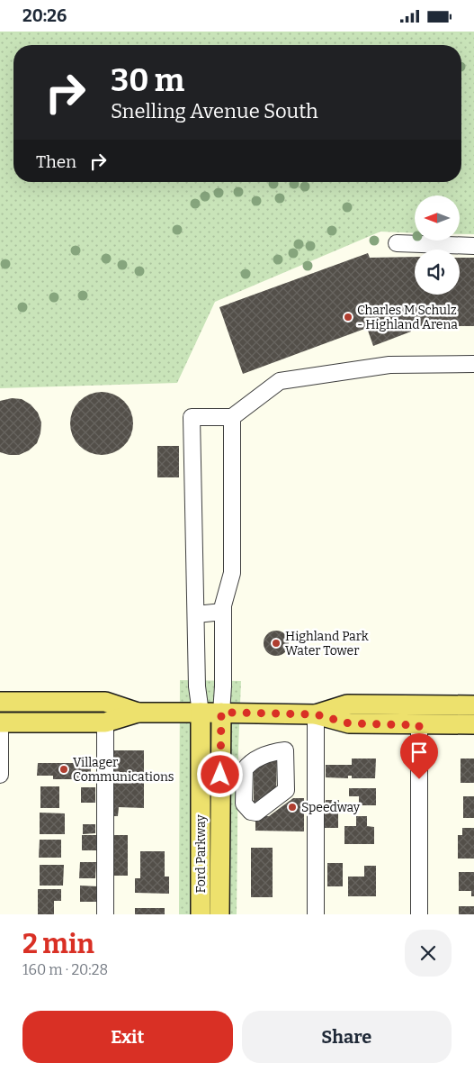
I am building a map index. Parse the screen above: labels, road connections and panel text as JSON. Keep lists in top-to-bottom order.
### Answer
{
  "streets": {
    "main road": ["Ford Parkway"]
  },
  "places": [
    "Charles M Schulz - Highland Arena",
    "Highland Park Water Tower",
    "Villager Communications",
    "Speedway"
  ],
  "north": "left",
  "page": {
    "status": "20:26",
    "turn": ["30 m", "Snelling Avenue South"],
    "then": "Then",
    "heading": ["2 min", "160 m · 20:28"],
    "buttons": ["Exit", "Share"]
  }
}
